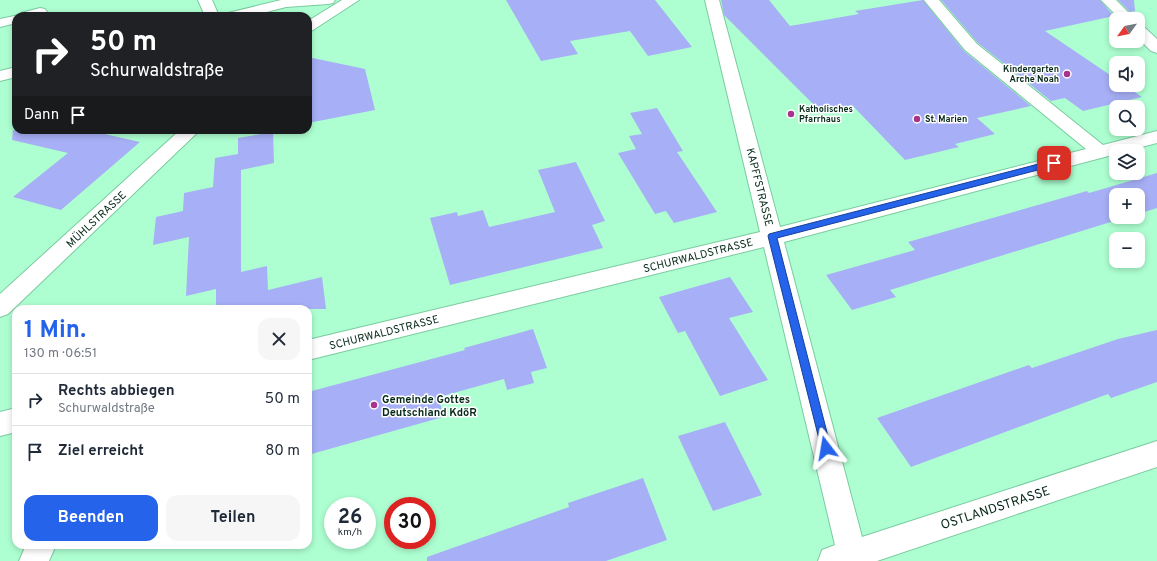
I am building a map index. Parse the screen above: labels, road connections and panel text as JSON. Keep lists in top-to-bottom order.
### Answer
{
  "streets": {
    "street": [
      "KAPFFSTRASSE",
      "MÜHLSTRASSE",
      "SCHURWALDSTRASSE",
      "OSTLANDSTRASSE"
    ]
  },
  "crossings": [
    ["KAPFFSTRASSE", "SCHURWALDSTRASSE"],
    ["KAPFFSTRASSE", "OSTLANDSTRASSE"]
  ],
  "places": [
    "Kindergarten Arche Noah",
    "Katholisches Pfarrhaus",
    "St. Marien",
    "Gemeinde Gottes Deutschland KdöR"
  ],
  "north": "bottom left",
  "page": {
    "map_buttons": ["+", "−"],
    "turn": ["50 m", "Schurwaldstraße"],
    "then": "Dann",
    "heading": ["1 Min.", "130 m · 06:51"],
    "list": [
      {
        "name": "Rechts abbiegen",
        "note": "Schurwaldstraße",
        "value": "50 m"
      },
      {
        "name": "Ziel erreicht",
        "value": "80 m"
      }
    ],
    "buttons": ["Beenden", "Teilen"],
    "speed": "26 km/h",
    "limit": "30"
  }
}
